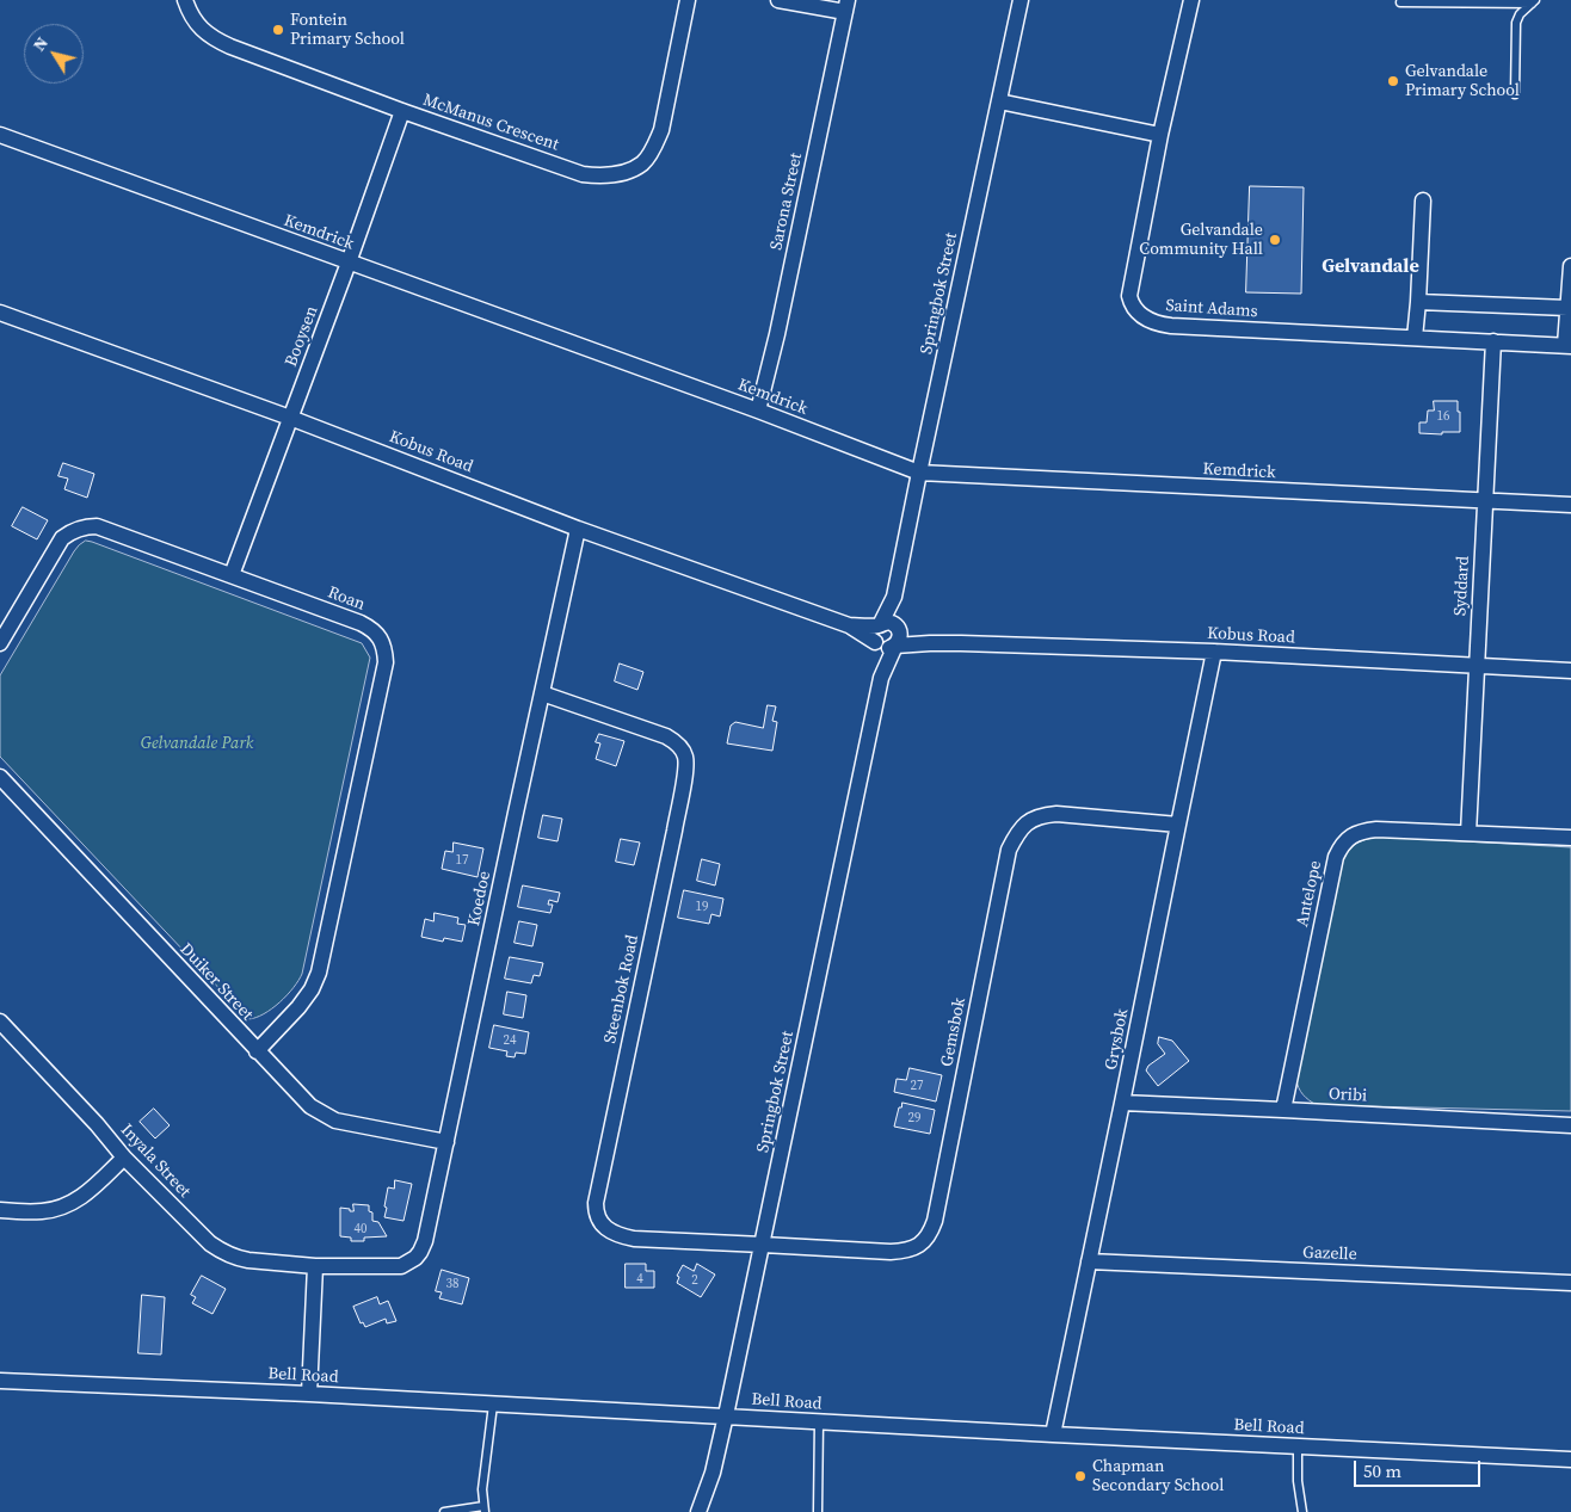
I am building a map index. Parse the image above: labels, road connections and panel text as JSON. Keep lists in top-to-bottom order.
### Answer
{
  "streets": {
    "street": [
      "McManus Crescent",
      "Sarona Street",
      "Kemdrick",
      "Springbok Street",
      "Saint Adams",
      "Booysen",
      "Kobus Road",
      "Syddard",
      "Roan",
      "Antelope",
      "Koedoe",
      "Duiker Street",
      "Steenbok Road",
      "Gemsbok",
      "Grysbok",
      "Oribi",
      "Inyala Street",
      "Gazelle",
      "Bell Road"
    ]
  },
  "crossings": [
    ["McManus Crescent", "Booysen"],
    ["Sarona Street", "Kemdrick"],
    ["Kemdrick", "Springbok Street"],
    ["Kemdrick", "Booysen"],
    ["Kemdrick", "Syddard"],
    ["Springbok Street", "Steenbok Road"],
    ["Springbok Street", "Gemsbok"],
    ["Springbok Street", "Bell Road"],
    ["Saint Adams", "Syddard"],
    ["Booysen", "Kobus Road"],
    ["Booysen", "Roan"],
    ["Kobus Road", "Syddard"],
    ["Kobus Road", "Koedoe"],
    ["Kobus Road", "Grysbok"],
    ["Syddard", "Antelope"],
    ["Roan", "Duiker Street"],
    ["Antelope", "Oribi"],
    ["Koedoe", "Duiker Street"],
    ["Koedoe", "Steenbok Road"],
    ["Koedoe", "Inyala Street"],
    ["Steenbok Road", "Gemsbok"],
    ["Gemsbok", "Grysbok"],
    ["Grysbok", "Oribi"],
    ["Grysbok", "Gazelle"],
    ["Grysbok", "Bell Road"]
  ],
  "districts": ["Gelvandale"],
  "parks": ["Gelvandale Park"],
  "places": [
    "Fontein Primary School",
    "Gelvandale Primary School",
    "Gelvandale Community Hall",
    "Chapman Secondary School"
  ],
  "house_numbers": [
    "16",
    "17",
    "19",
    "24",
    "27",
    "29",
    "40",
    "4",
    "2",
    "38"
  ],
  "scale_bar": "50 m",
  "north": "top left"
}
